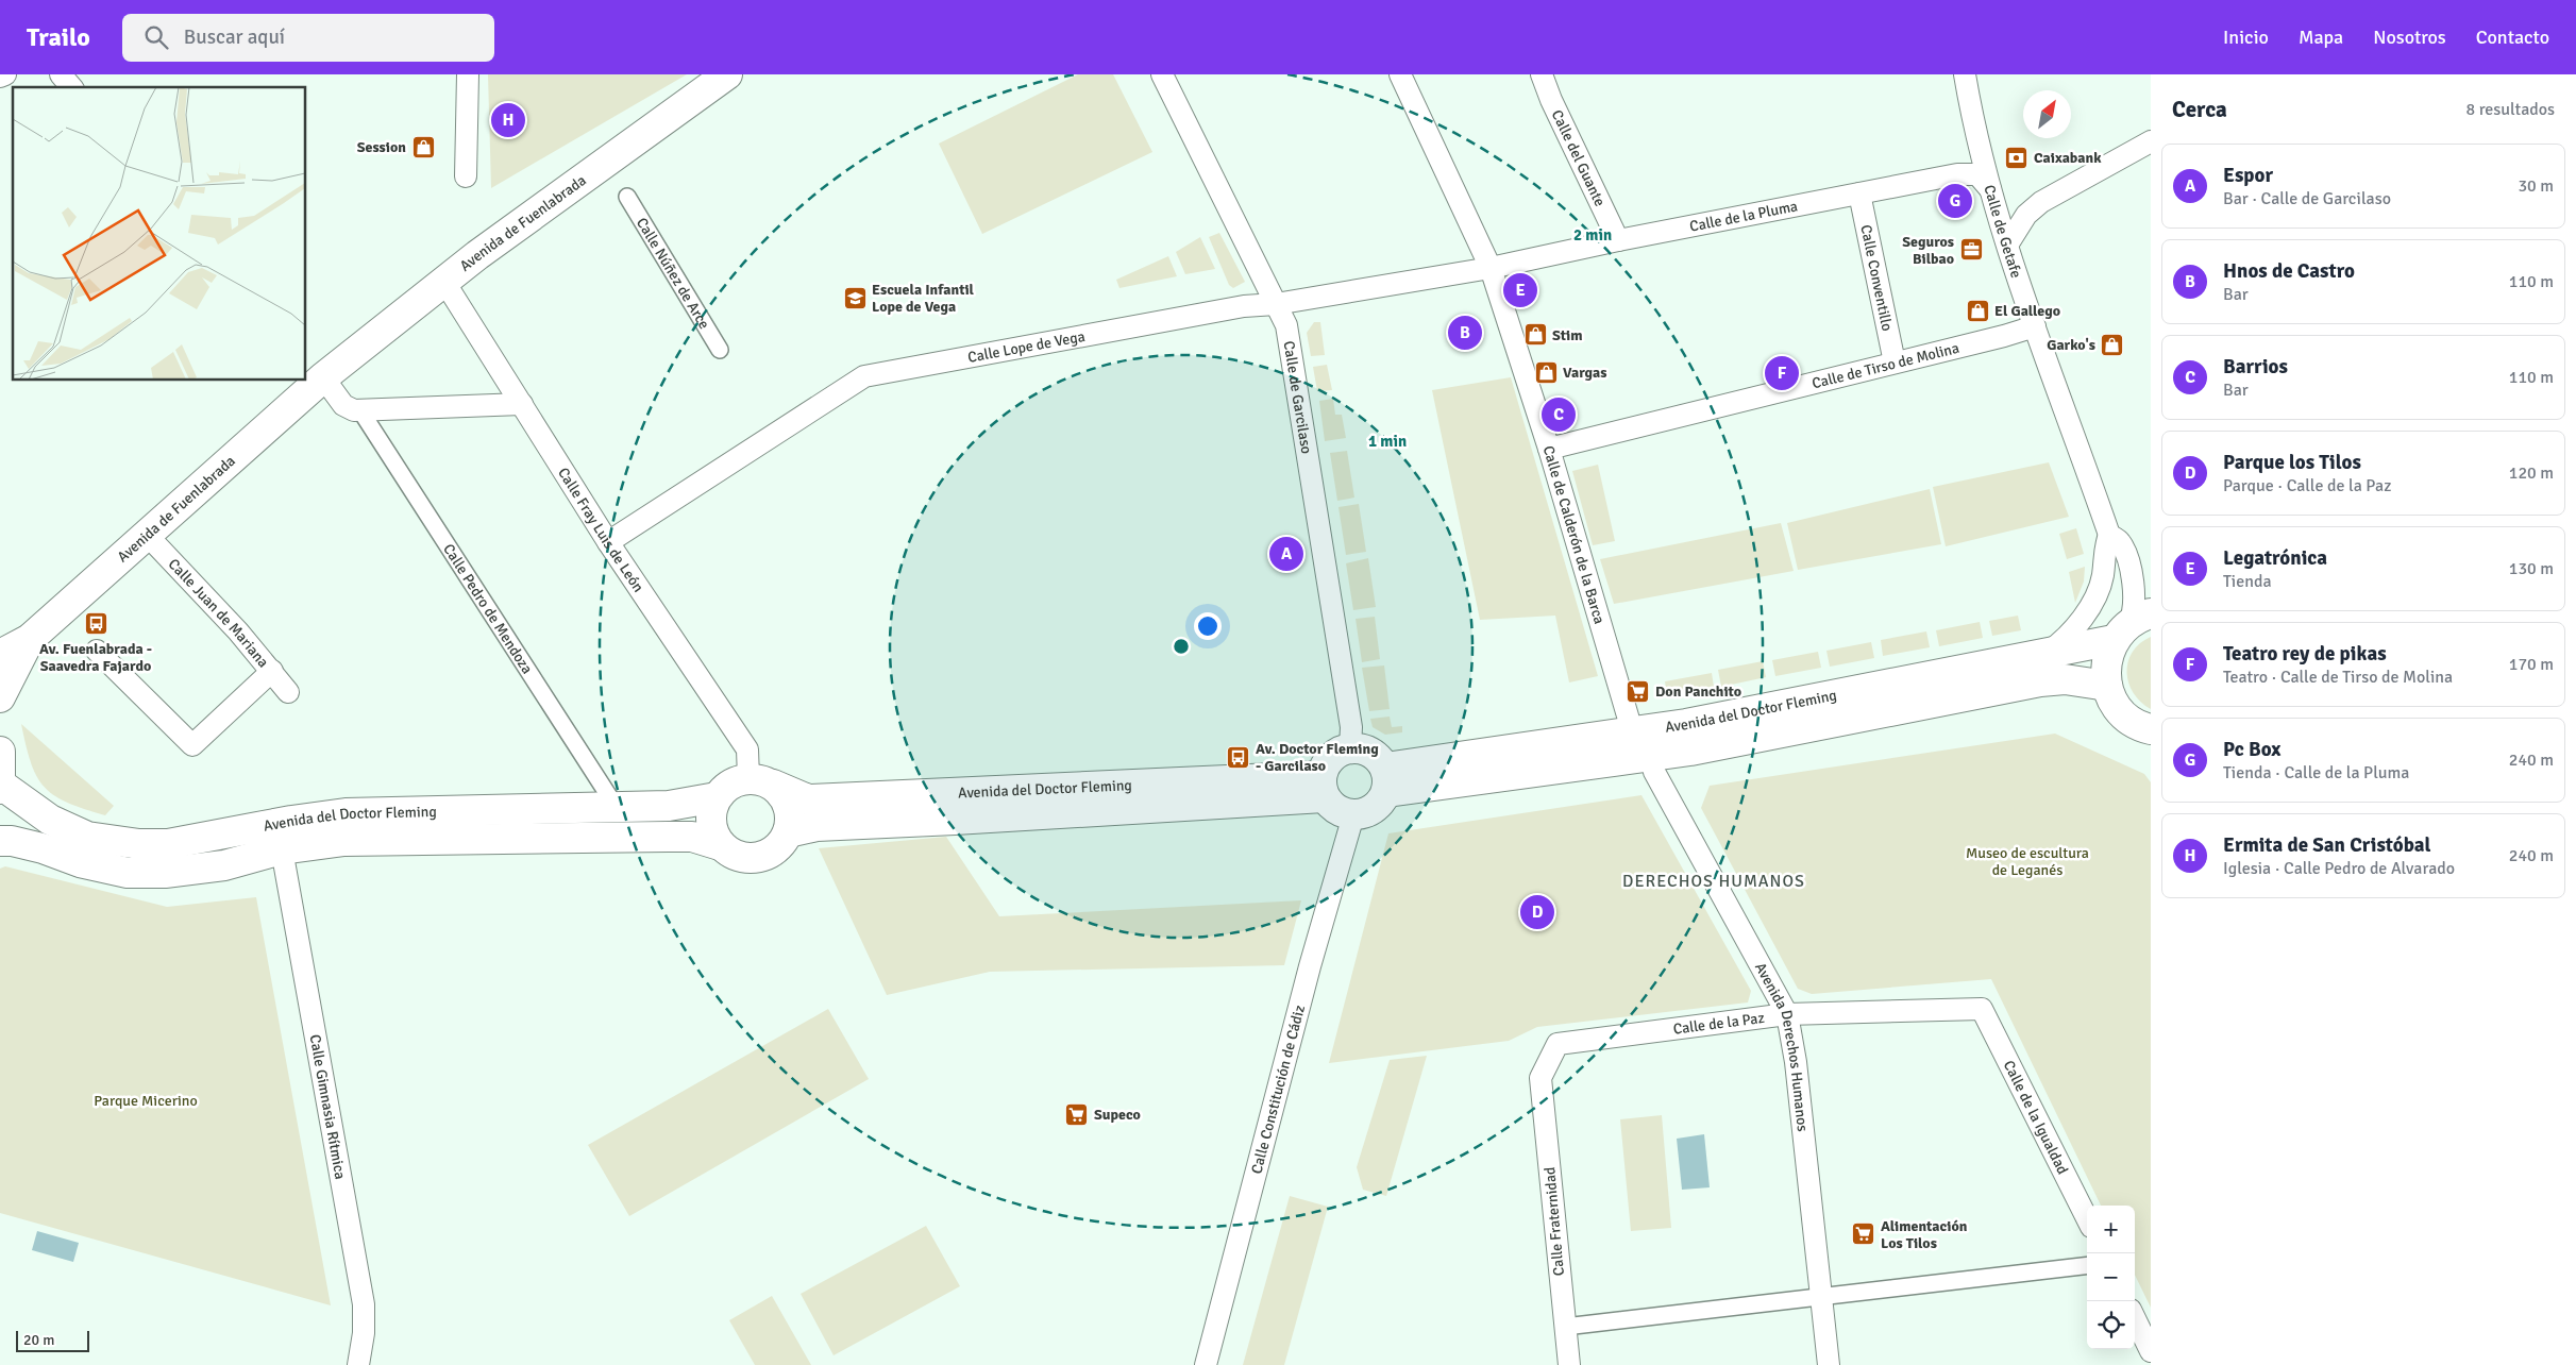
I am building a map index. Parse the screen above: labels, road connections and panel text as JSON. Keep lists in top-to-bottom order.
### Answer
{
  "streets": {
    "main road": ["Avenida de Fuenlabrada", "Avenida del Doctor Fleming"],
    "street": [
      "Calle del Guante",
      "Calle de la Pluma",
      "Calle de Getafe",
      "Calle Núñez de Arce",
      "Calle Conventillo",
      "Calle Lope de Vega",
      "Calle de Tirso de Molina",
      "Calle de Garcilaso",
      "Calle Fray Luis de León",
      "Calle de Calderón de la Barca",
      "Calle Pedro de Mendoza",
      "Calle Juan de Mariana",
      "Calle de la Paz",
      "Avenida Derechos Humanos",
      "Calle Constitución de Cádiz",
      "Calle Gimnasia Rítmica",
      "Calle de la Igualdad",
      "Calle Fraternidad"
    ]
  },
  "crossings": [
    ["Calle del Guante", "Calle de la Pluma"],
    ["Calle de la Pluma", "Calle de Getafe"],
    ["Calle de la Pluma", "Calle Conventillo"],
    ["Calle de la Pluma", "Calle Lope de Vega"],
    ["Calle de la Pluma", "Calle de Calderón de la Barca"],
    ["Avenida de Fuenlabrada", "Calle Fray Luis de León"],
    ["Avenida de Fuenlabrada", "Calle Juan de Mariana"],
    ["Calle de Getafe", "Calle de Tirso de Molina"],
    ["Calle de Getafe", "Avenida del Doctor Fleming"],
    ["Calle Conventillo", "Calle de Tirso de Molina"],
    ["Calle Lope de Vega", "Calle de Garcilaso"],
    ["Calle Lope de Vega", "Calle Fray Luis de León"],
    ["Calle Lope de Vega", "Calle de Calderón de la Barca"],
    ["Calle de Tirso de Molina", "Calle de Calderón de la Barca"],
    ["Calle de Garcilaso", "Avenida del Doctor Fleming"],
    ["Calle de Garcilaso", "Calle Constitución de Cádiz"],
    ["Calle Fray Luis de León", "Avenida del Doctor Fleming"],
    ["Calle de Calderón de la Barca", "Avenida del Doctor Fleming"],
    ["Calle Pedro de Mendoza", "Avenida del Doctor Fleming"],
    ["Avenida del Doctor Fleming", "Avenida Derechos Humanos"],
    ["Avenida del Doctor Fleming", "Calle Constitución de Cádiz"],
    ["Avenida del Doctor Fleming", "Calle Gimnasia Rítmica"],
    ["Calle de la Paz", "Avenida Derechos Humanos"],
    ["Calle de la Paz", "Calle de la Igualdad"],
    ["Calle de la Paz", "Calle Fraternidad"]
  ],
  "districts": ["DERECHOS HUMANOS"],
  "parks": ["Museo de escultura de Leganés", "Parque Micerino"],
  "places": {
    "shop": [
      "Session",
      "El Gallego",
      "Stim",
      "Garko's",
      "Vargas"
    ],
    "bank": ["Caixabank"],
    "office": ["Seguros Bilbao"],
    "school or university": ["Escuela Infantil Lope de Vega"],
    "bus stop": ["Av. Fuenlabrada - Saavedra Fajardo", "Av. Doctor Fleming - Garcilaso"],
    "supermarket": ["Don Panchito", "Supeco", "Alimentación Los Tilos"]
  },
  "scale_bar": "20 m",
  "north": "top right",
  "page": {
    "header": "Trailo",
    "search": "Buscar aquí",
    "nav": [
      "Inicio",
      "Mapa",
      "Nosotros",
      "Contacto"
    ],
    "heading": ["Cerca", "8 resultados"],
    "pins": [
      "H",
      "G",
      "E",
      "B",
      "F",
      "C",
      "A",
      "D"
    ],
    "list": [
      {
        "mark": "A",
        "name": "Espor",
        "note": "Bar · Calle de Garcilaso",
        "value": "30 m"
      },
      {
        "mark": "B",
        "name": "Hnos de Castro",
        "note": "Bar",
        "value": "110 m"
      },
      {
        "mark": "C",
        "name": "Barrios",
        "note": "Bar",
        "value": "110 m"
      },
      {
        "mark": "D",
        "name": "Parque los Tilos",
        "note": "Parque · Calle de la Paz",
        "value": "120 m"
      },
      {
        "mark": "E",
        "name": "Legatrónica",
        "note": "Tienda",
        "value": "130 m"
      },
      {
        "mark": "F",
        "name": "Teatro rey de pikas",
        "note": "Teatro · Calle de Tirso de Molina",
        "value": "170 m"
      },
      {
        "mark": "G",
        "name": "Pc Box",
        "note": "Tienda · Calle de la Pluma",
        "value": "240 m"
      },
      {
        "mark": "H",
        "name": "Ermita de San Cristóbal",
        "note": "Iglesia · Calle Pedro de Alvarado",
        "value": "240 m"
      }
    ],
    "map_buttons": ["+", "−"],
    "scale": "20 m"
  },
  "rings": ["2 min", "1 min"]
}
